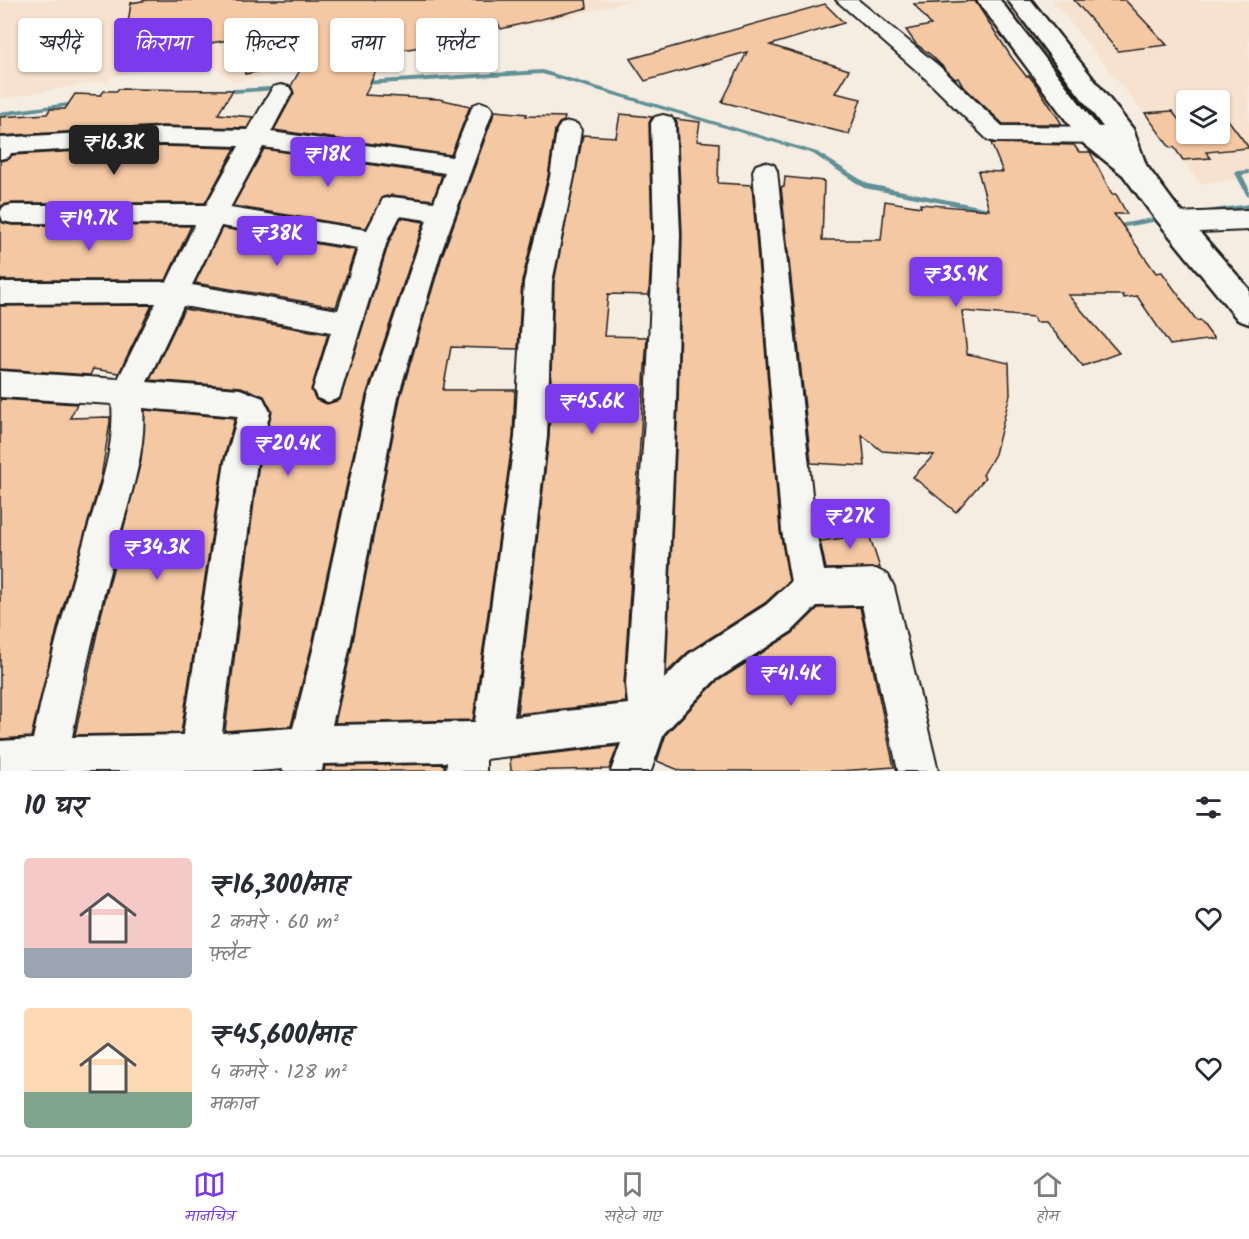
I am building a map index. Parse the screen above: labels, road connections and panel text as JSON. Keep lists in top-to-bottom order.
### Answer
{
  "page": {
    "chip": [
      "खरीदें",
      "किराया",
      "फ़िल्टर",
      "नया",
      "फ़्लैट"
    ],
    "price": [
      "₹16.3K",
      "₹18K",
      "₹19.7K",
      "₹38K",
      "₹35.9K",
      "₹45.6K",
      "₹20.4K",
      "₹27K",
      "₹34.3K",
      "₹41.4K"
    ],
    "heading": "10 घर",
    "list": [
      {
        "name": "₹16,300/माह",
        "note": "2 कमरे · 60 m² · फ़्लैट"
      },
      {
        "name": "₹45,600/माह",
        "note": "4 कमरे · 128 m² · मकान"
      }
    ],
    "tabs": ["मानचित्र", "सहेजे गए", "होम"]
  }
}
